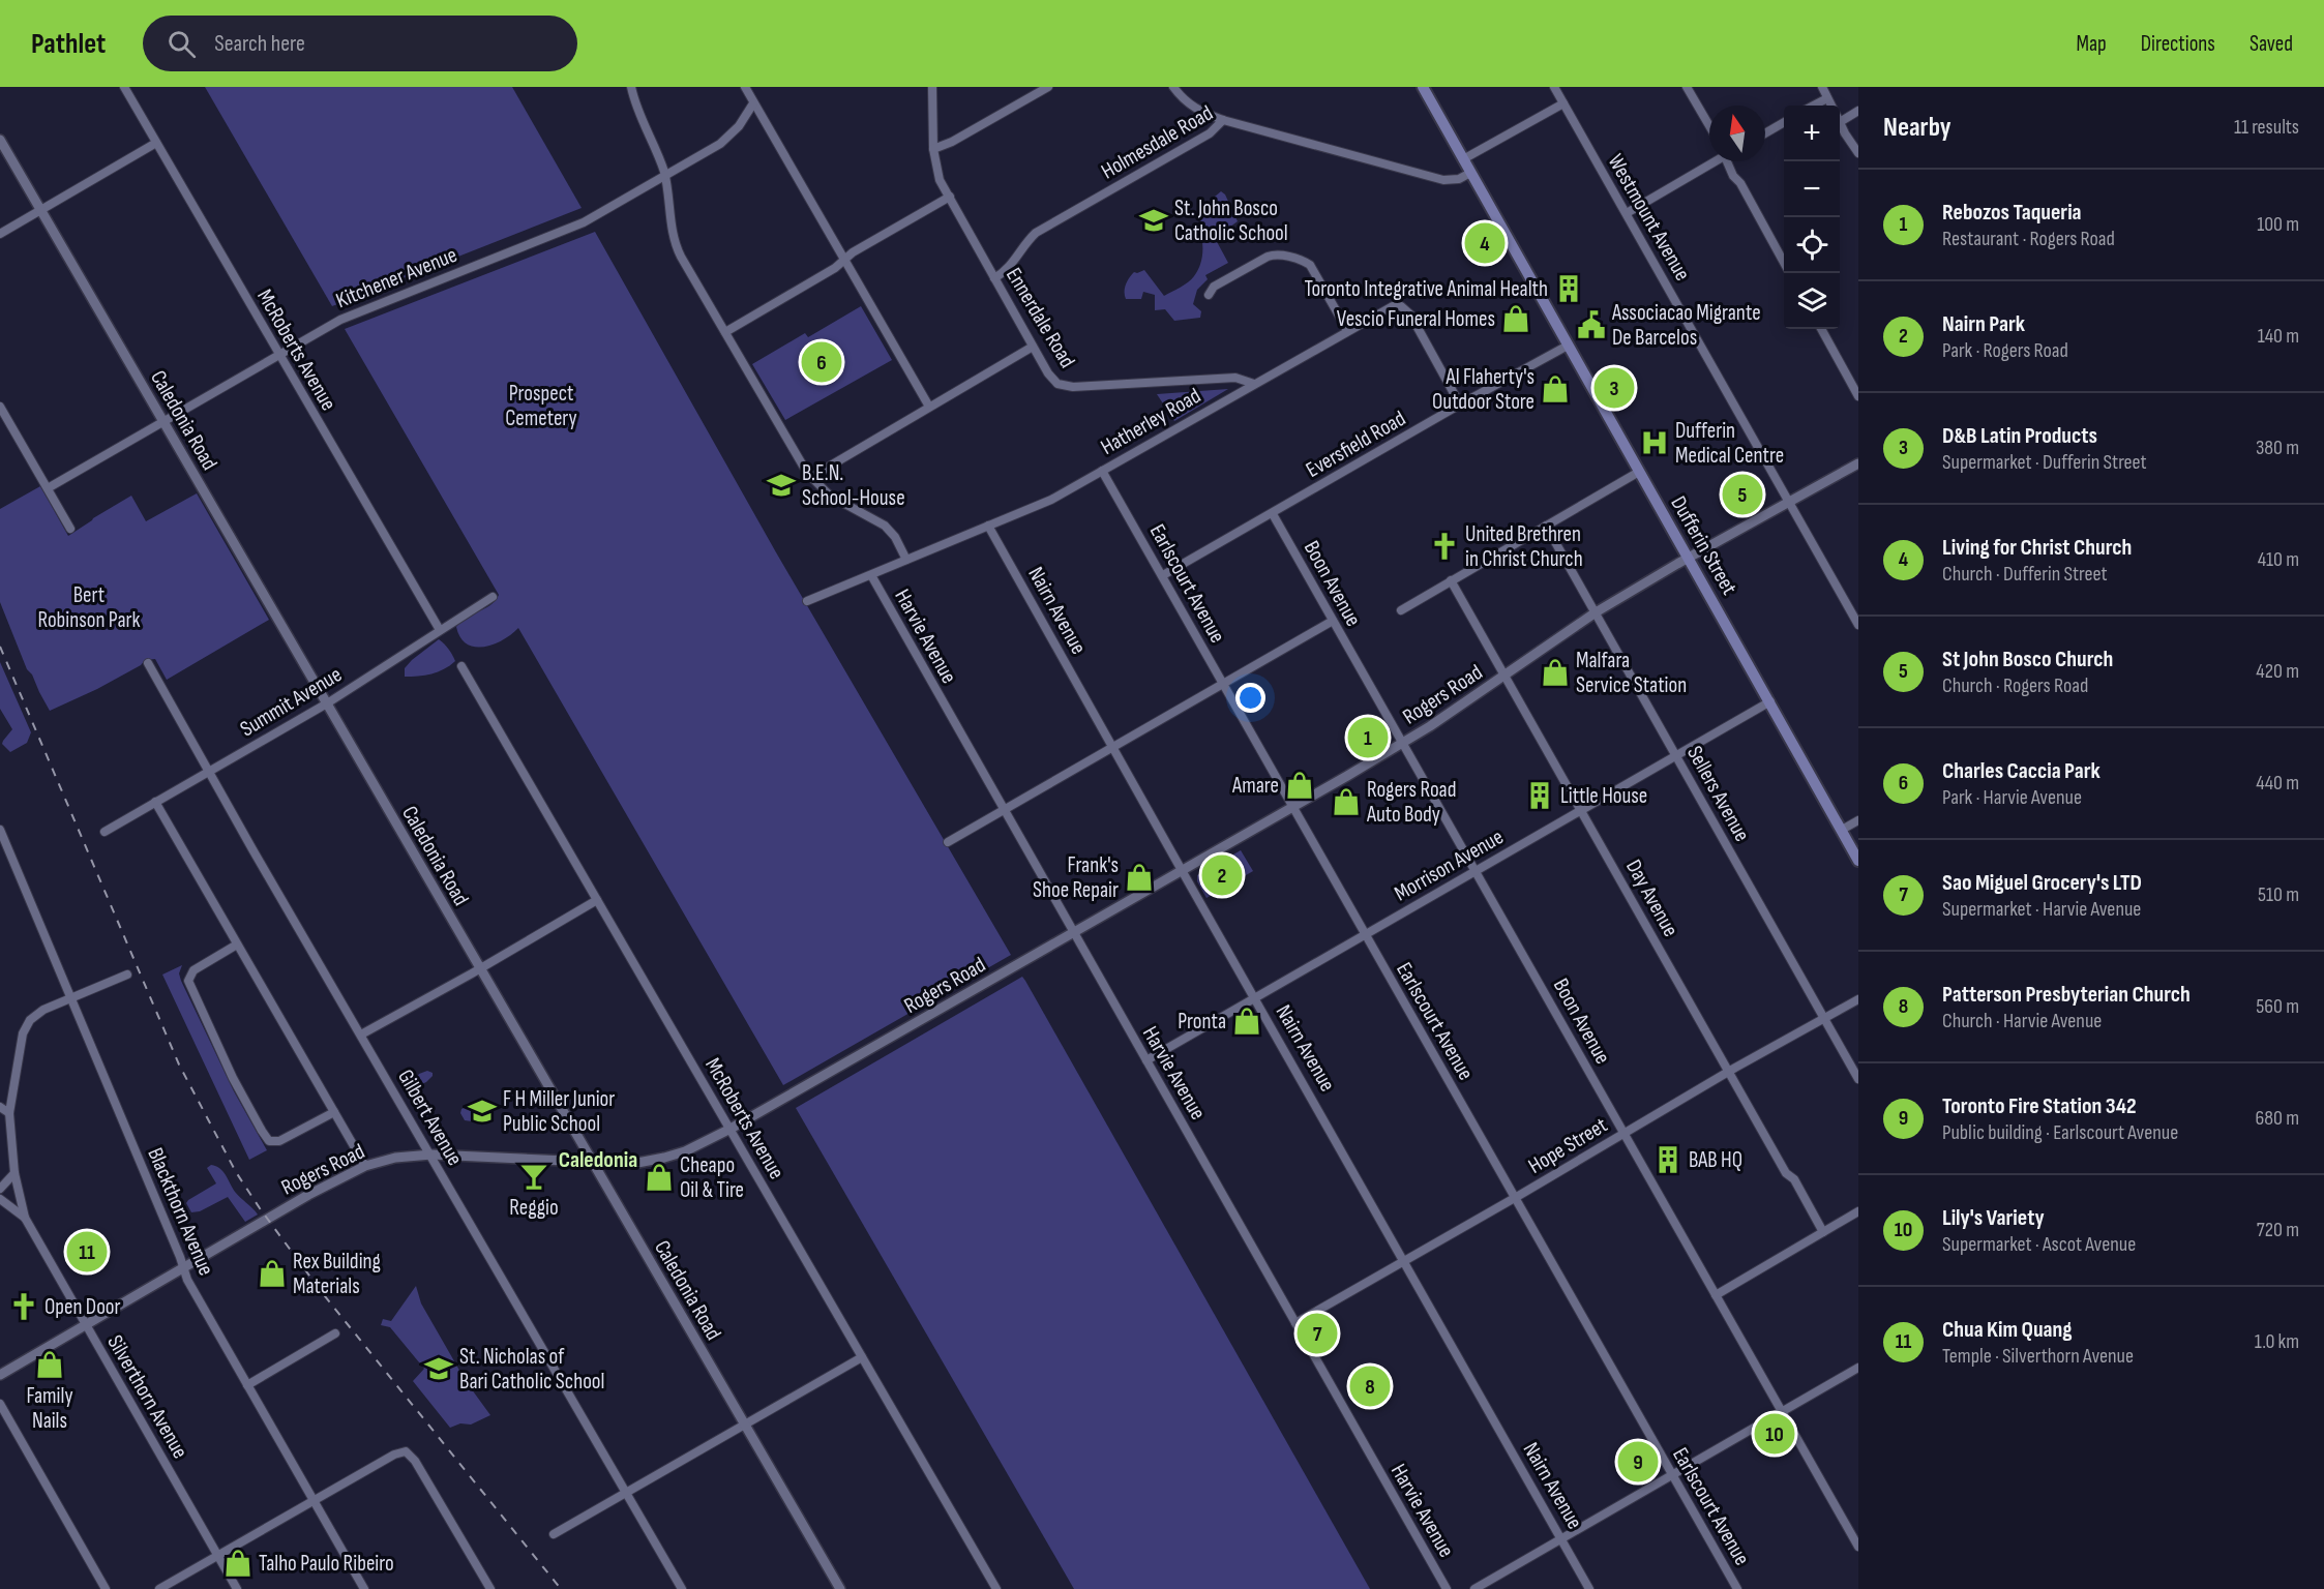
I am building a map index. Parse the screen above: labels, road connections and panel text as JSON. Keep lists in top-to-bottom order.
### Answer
{
  "streets": {
    "main road": ["Dufferin Street"],
    "street": [
      "Holmesdale Road",
      "Westmount Avenue",
      "Kitchener Avenue",
      "Ennerdale Road",
      "McRoberts Avenue",
      "Caledonia Road",
      "Hatherley Road",
      "Eversfield Road",
      "Earlscourt Avenue",
      "Boon Avenue",
      "Nairn Avenue",
      "Harvie Avenue",
      "Rogers Road",
      "Summit Avenue",
      "Sellers Avenue",
      "Morrison Avenue",
      "Day Avenue",
      "Gilbert Avenue",
      "Hope Street",
      "Blackthorn Avenue",
      "Silverthorn Avenue"
    ]
  },
  "crossings": [
    ["Holmesdale Road", "Ennerdale Road"],
    ["Holmesdale Road", "Dufferin Street"],
    ["Westmount Avenue", "Rogers Road"],
    ["Kitchener Avenue", "McRoberts Avenue"],
    ["Kitchener Avenue", "Caledonia Road"],
    ["Kitchener Avenue", "Harvie Avenue"],
    ["Ennerdale Road", "Hatherley Road"],
    ["McRoberts Avenue", "Rogers Road"],
    ["McRoberts Avenue", "Summit Avenue"],
    ["Caledonia Road", "Rogers Road"],
    ["Caledonia Road", "Summit Avenue"],
    ["Hatherley Road", "Eversfield Road"],
    ["Hatherley Road", "Earlscourt Avenue"],
    ["Hatherley Road", "Nairn Avenue"],
    ["Hatherley Road", "Harvie Avenue"],
    ["Eversfield Road", "Dufferin Street"],
    ["Eversfield Road", "Earlscourt Avenue"],
    ["Eversfield Road", "Boon Avenue"],
    ["Dufferin Street", "Rogers Road"],
    ["Dufferin Street", "Morrison Avenue"],
    ["Earlscourt Avenue", "Rogers Road"],
    ["Earlscourt Avenue", "Morrison Avenue"],
    ["Earlscourt Avenue", "Hope Street"],
    ["Boon Avenue", "Rogers Road"],
    ["Boon Avenue", "Morrison Avenue"],
    ["Boon Avenue", "Hope Street"],
    ["Nairn Avenue", "Rogers Road"],
    ["Nairn Avenue", "Morrison Avenue"],
    ["Nairn Avenue", "Hope Street"],
    ["Harvie Avenue", "Rogers Road"],
    ["Harvie Avenue", "Morrison Avenue"],
    ["Harvie Avenue", "Hope Street"],
    ["Rogers Road", "Sellers Avenue"],
    ["Rogers Road", "Day Avenue"],
    ["Rogers Road", "Gilbert Avenue"],
    ["Rogers Road", "Blackthorn Avenue"],
    ["Rogers Road", "Silverthorn Avenue"],
    ["Summit Avenue", "Gilbert Avenue"],
    ["Sellers Avenue", "Morrison Avenue"],
    ["Sellers Avenue", "Hope Street"],
    ["Morrison Avenue", "Day Avenue"],
    ["Day Avenue", "Hope Street"]
  ],
  "districts": ["Caledonia"],
  "parks": ["Prospect Cemetery", "Bert Robinson Park"],
  "places": {
    "school or university": [
      "St. John Bosco Catholic School",
      "B.E.N. School-House",
      "F H Miller Junior Public School",
      "St. Nicholas of Bari Catholic School"
    ],
    "building": ["Toronto Integrative Animal Health", "Little House", "BAB HQ"],
    "shop": [
      "Vescio Funeral Homes",
      "Al Flaherty's Outdoor Store",
      "Malfara Service Station",
      "Amare",
      "Rogers Road Auto Body",
      "Frank's Shoe Repair",
      "Pronta",
      "Cheapo Oil & Tire",
      "Rex Building Materials",
      "Family Nails",
      "Talho Paulo Ribeiro"
    ],
    "public building": ["Associacao Migrante De Barcelos"],
    "hospital": ["Dufferin Medical Centre"],
    "church": ["United Brethren in Christ Church", "Open Door"],
    "bar": ["Reggio"]
  },
  "north": "top",
  "page": {
    "header": "Pathlet",
    "search": "Search here",
    "nav": ["Map", "Directions", "Saved"],
    "heading": ["Nearby", "11 results"],
    "map_buttons": ["+", "−"],
    "list": [
      {
        "mark": "1",
        "name": "Rebozos Taqueria",
        "note": "Restaurant · Rogers Road",
        "value": "100 m"
      },
      {
        "mark": "2",
        "name": "Nairn Park",
        "note": "Park · Rogers Road",
        "value": "140 m"
      },
      {
        "mark": "3",
        "name": "D&B Latin Products",
        "note": "Supermarket · Dufferin Street",
        "value": "380 m"
      },
      {
        "mark": "4",
        "name": "Living for Christ Church",
        "note": "Church · Dufferin Street",
        "value": "410 m"
      },
      {
        "mark": "5",
        "name": "St John Bosco Church",
        "note": "Church · Rogers Road",
        "value": "420 m"
      },
      {
        "mark": "6",
        "name": "Charles Caccia Park",
        "note": "Park · Harvie Avenue",
        "value": "440 m"
      },
      {
        "mark": "7",
        "name": "Sao Miguel Grocery's LTD",
        "note": "Supermarket · Harvie Avenue",
        "value": "510 m"
      },
      {
        "mark": "8",
        "name": "Patterson Presbyterian Church",
        "note": "Church · Harvie Avenue",
        "value": "560 m"
      },
      {
        "mark": "9",
        "name": "Toronto Fire Station 342",
        "note": "Public building · Earlscourt Avenue",
        "value": "680 m"
      },
      {
        "mark": "10",
        "name": "Lily's Variety",
        "note": "Supermarket · Ascot Avenue",
        "value": "720 m"
      },
      {
        "mark": "11",
        "name": "Chua Kim Quang",
        "note": "Temple · Silverthorn Avenue",
        "value": "1.0 km"
      }
    ],
    "pins": [
      "4",
      "6",
      "3",
      "5",
      "1",
      "2",
      "11",
      "7",
      "8",
      "10",
      "9"
    ]
  }
}
